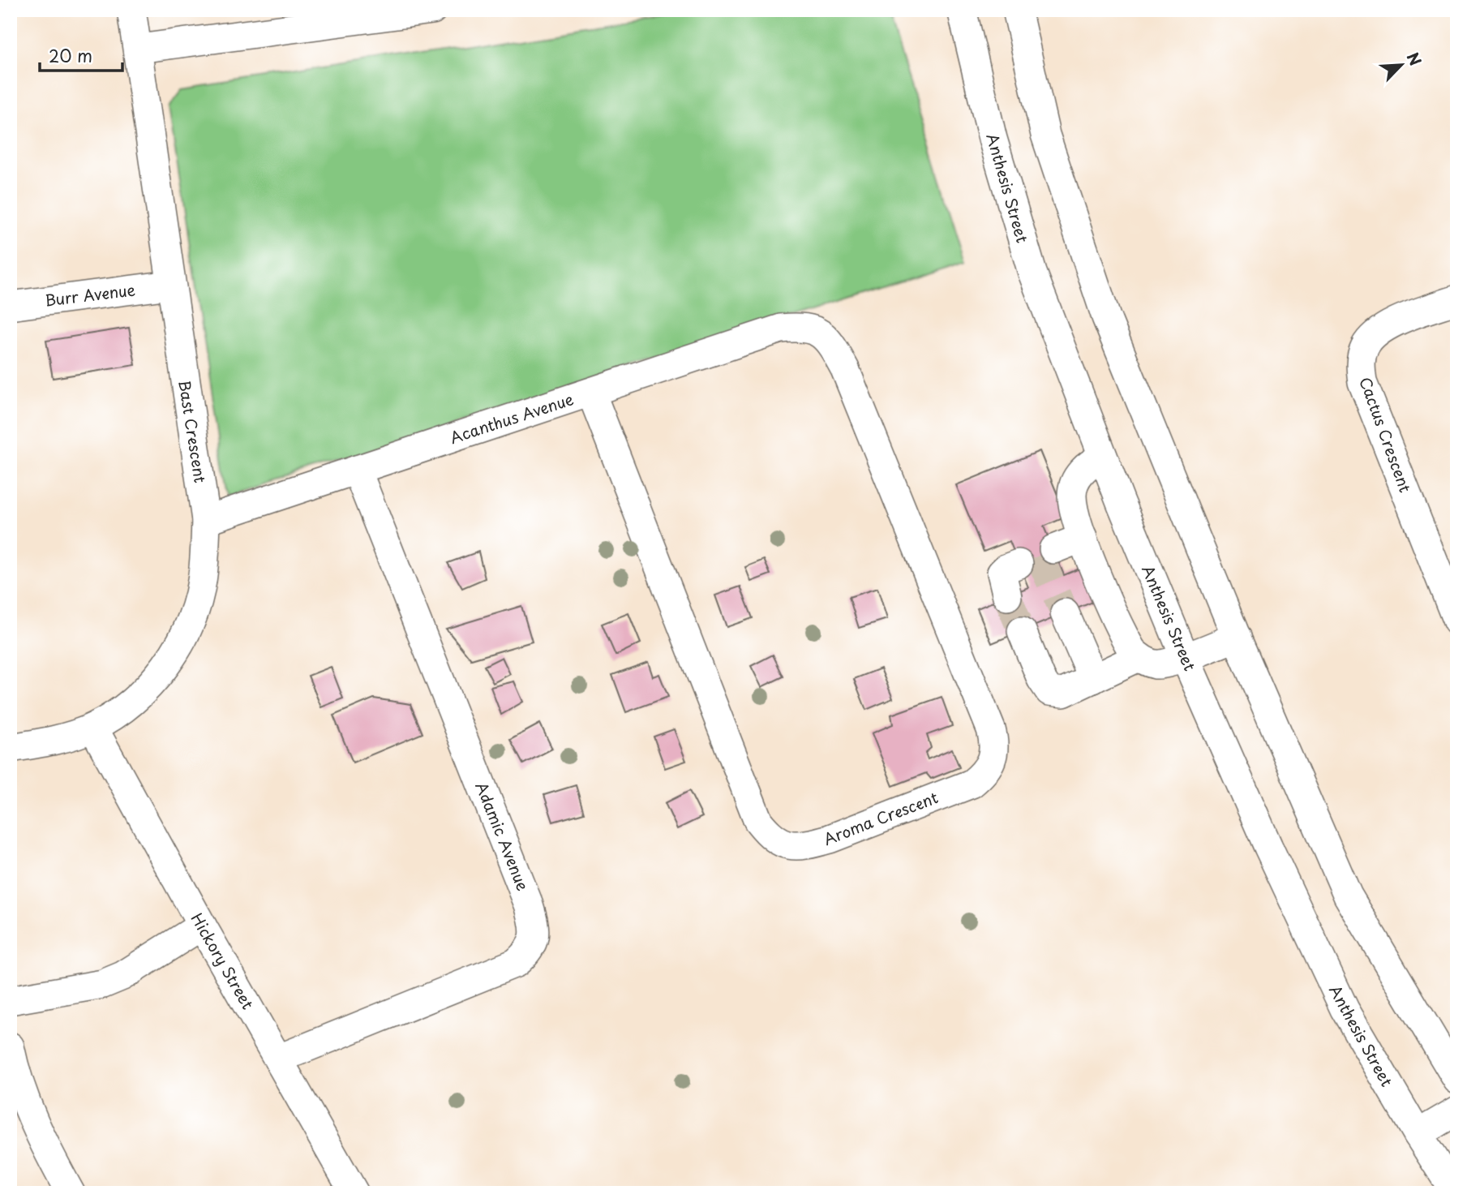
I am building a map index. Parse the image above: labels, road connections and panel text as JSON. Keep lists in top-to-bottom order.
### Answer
{
  "streets": {
    "street": [
      "Anthesis Street",
      "Burr Avenue",
      "Acanthus Avenue",
      "Bast Crescent",
      "Cactus Crescent",
      "Aroma Crescent",
      "Adamic Avenue",
      "Hickory Street"
    ]
  },
  "crossings": [
    ["Burr Avenue", "Bast Crescent"],
    ["Acanthus Avenue", "Bast Crescent"],
    ["Acanthus Avenue", "Aroma Crescent"],
    ["Acanthus Avenue", "Adamic Avenue"],
    ["Bast Crescent", "Hickory Street"],
    ["Adamic Avenue", "Hickory Street"]
  ],
  "scale_bar": "20 m",
  "north": "top right"
}
